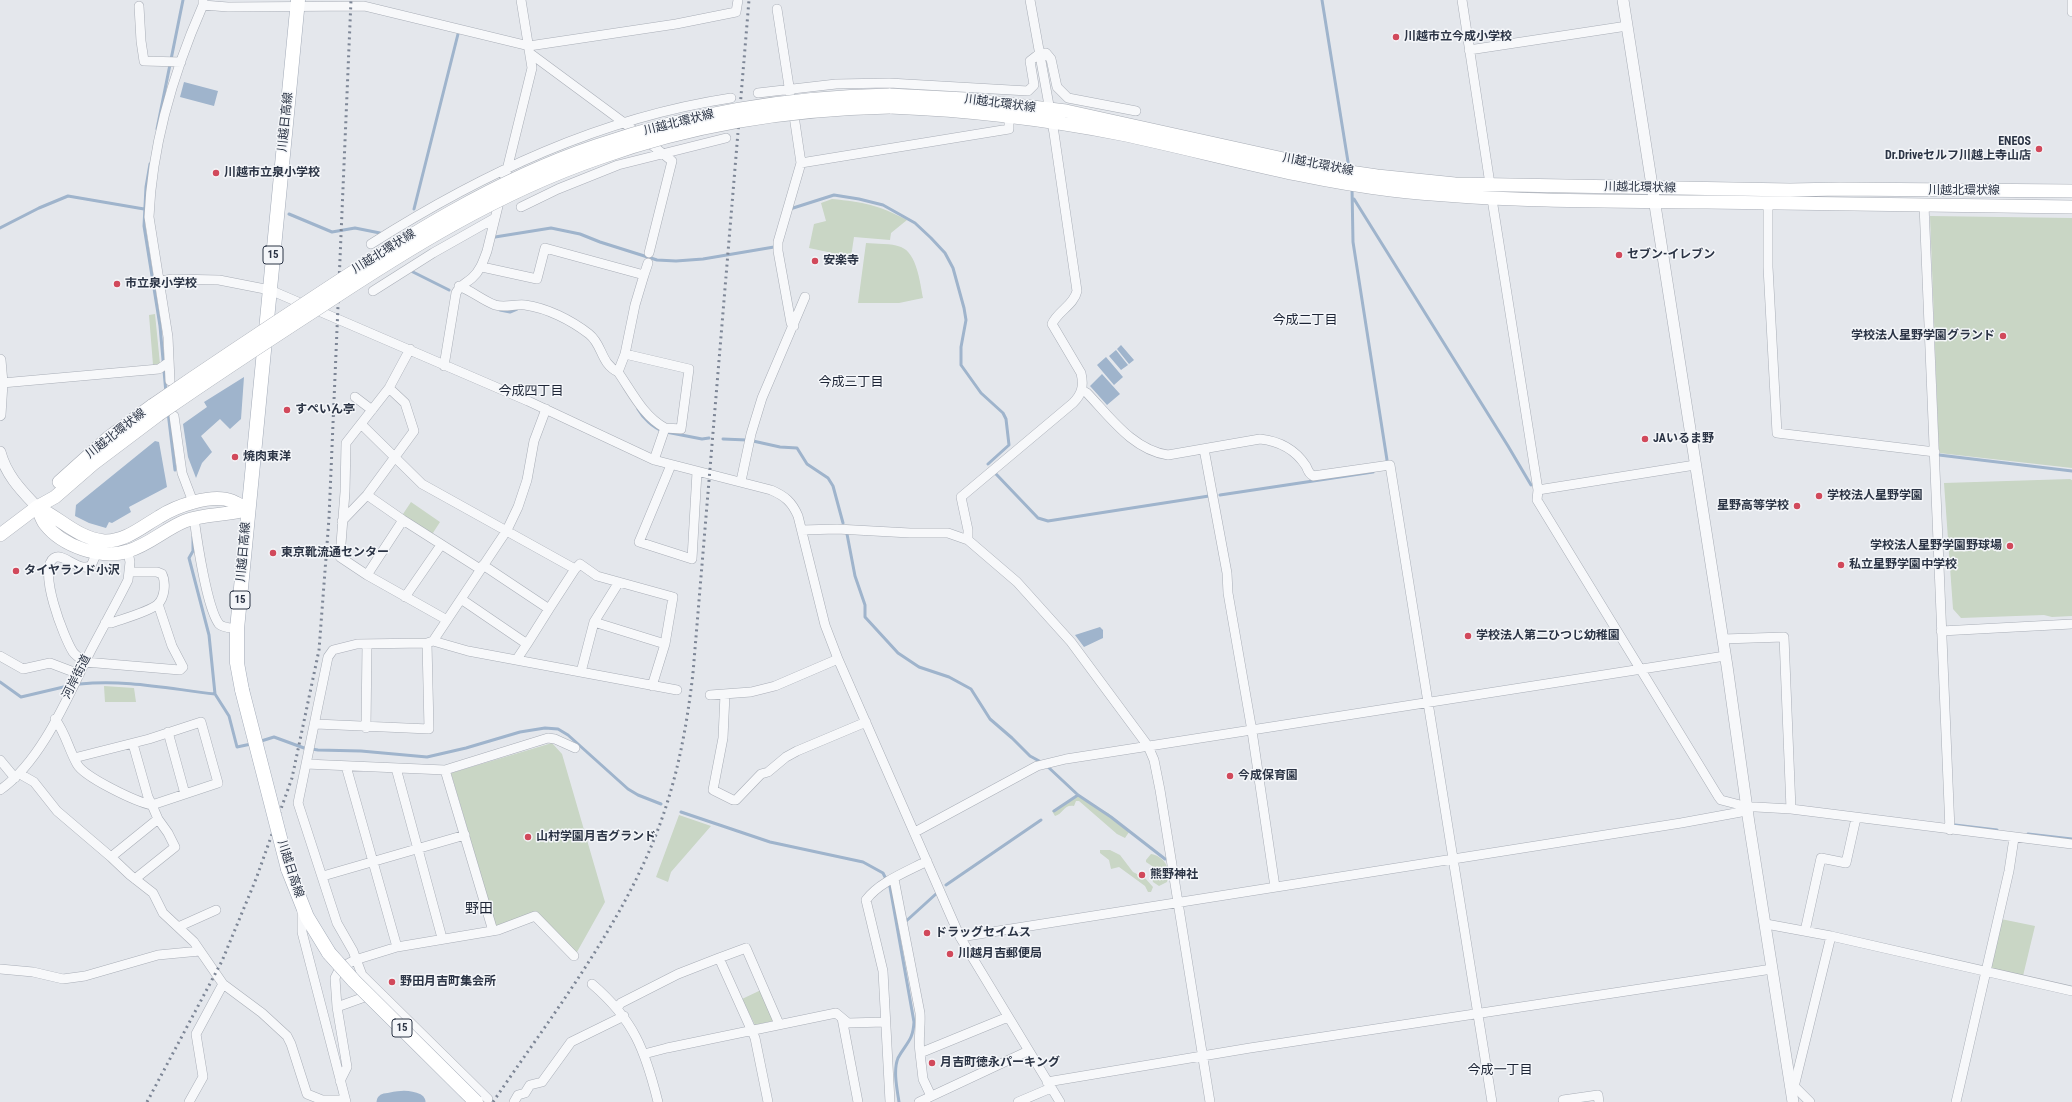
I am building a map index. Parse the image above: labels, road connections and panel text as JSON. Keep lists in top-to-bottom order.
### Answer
{
  "streets": {
    "main road": ["川越北環状線", "川越日高線", "15"],
    "street": ["河岸街道"]
  },
  "districts": [
    "今成二丁目",
    "今成三丁目",
    "今成四丁目",
    "野田",
    "今成一丁目"
  ],
  "places": [
    "川越市立今成小学校",
    "ENEOS Dr.Driveセルフ川越上寺山店",
    "川越市立泉小学校",
    "セブン-イレブン",
    "安楽寺",
    "市立泉小学校",
    "学校法人星野学園グランド",
    "すぺいん亭",
    "JAいるま野",
    "焼肉東洋",
    "学校法人星野学園",
    "星野高等学校",
    "学校法人星野学園野球場",
    "東京靴流通センター",
    "私立星野学園中学校",
    "タイヤランド小沢",
    "学校法人第二ひつじ幼稚園",
    "今成保育園",
    "山村学園月吉グランド",
    "熊野神社",
    "ドラッグセイムス",
    "川越月吉郵便局",
    "野田月吉町集会所",
    "月吉町徳永パーキング"
  ]
}
